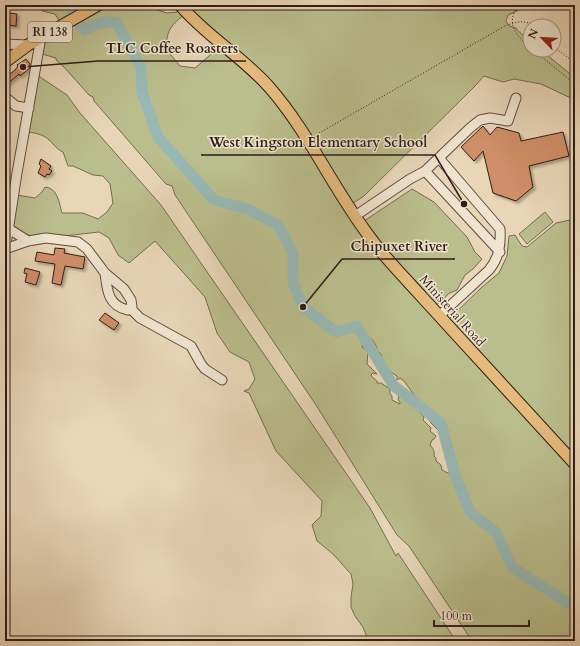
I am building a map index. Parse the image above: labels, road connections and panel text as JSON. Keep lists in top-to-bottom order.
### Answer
{
  "streets": {
    "main road": ["RI 138", "Ministerial Road"]
  },
  "places": ["TLC Coffee Roasters", "West Kingston Elementary School", "Chipuxet River"],
  "scale_bar": "100 m",
  "north": "top left"
}
